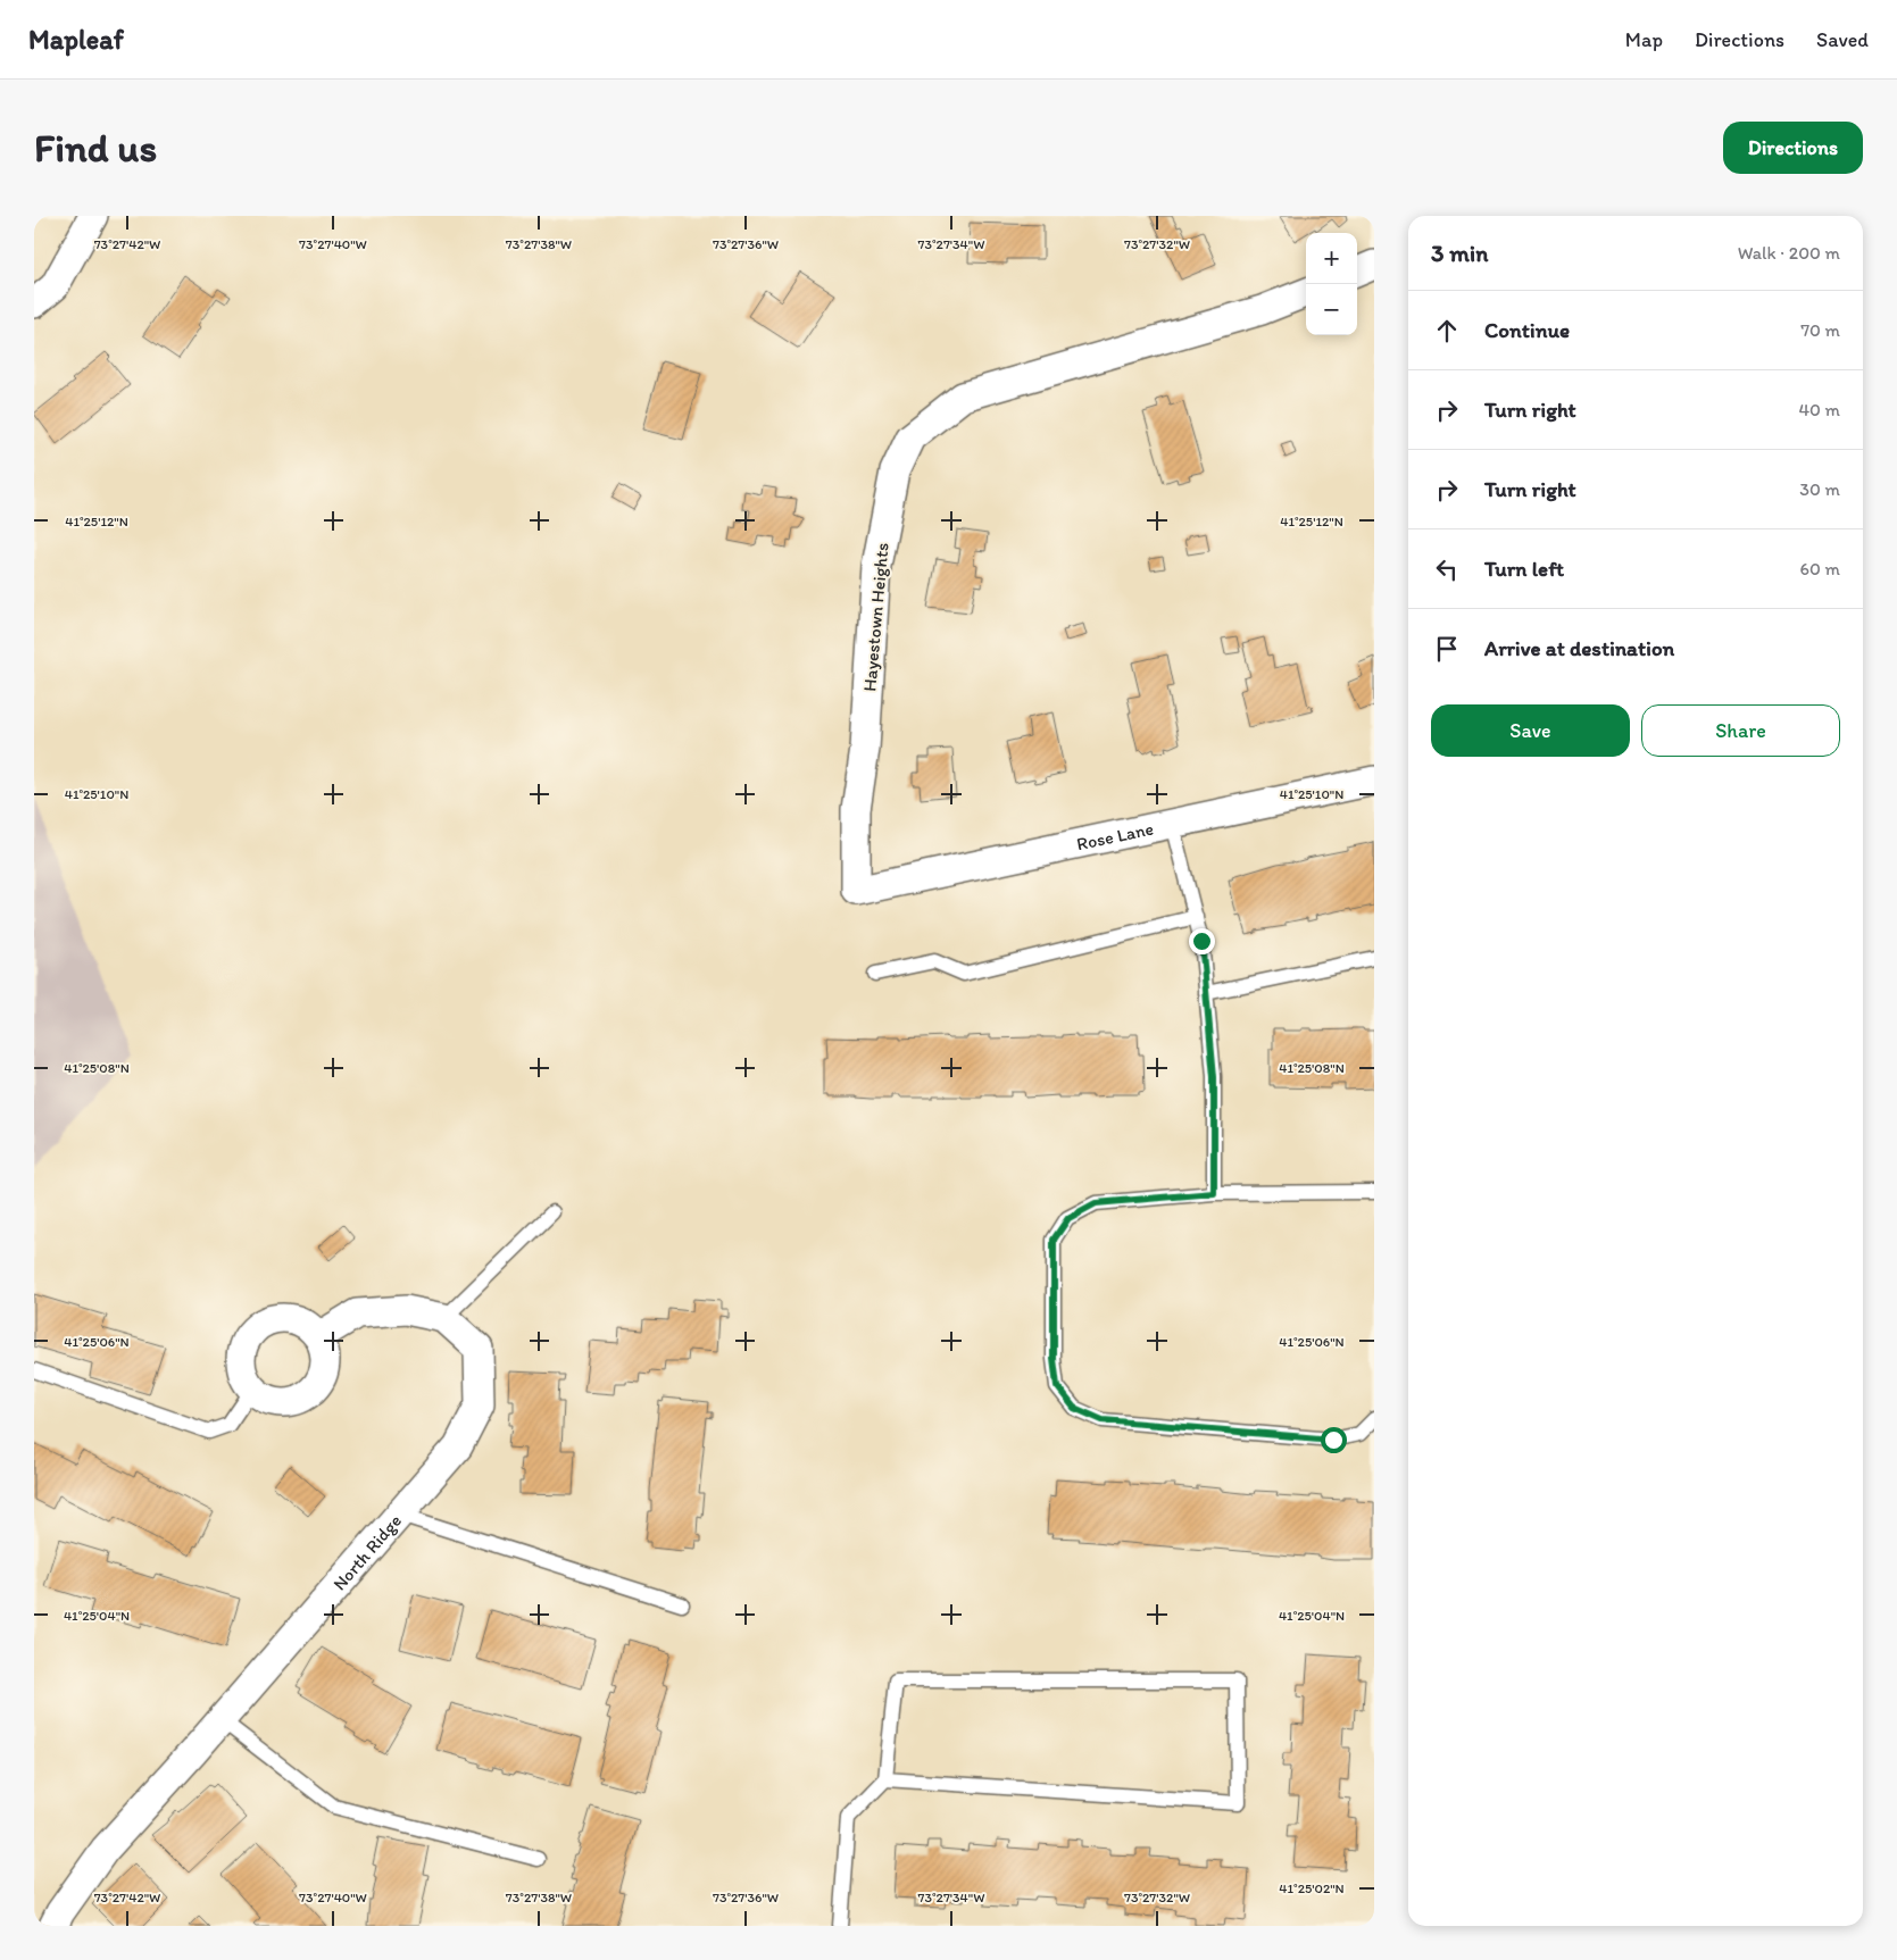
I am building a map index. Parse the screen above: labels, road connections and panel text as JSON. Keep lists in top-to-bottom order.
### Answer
{
  "streets": {
    "street": ["Hayestown Heights", "Rose Lane", "North Ridge"]
  },
  "crossings": [
    ["Hayestown Heights", "Rose Lane"]
  ],
  "page": {
    "header": "Mapleaf",
    "nav": ["Map", "Directions", "Saved"],
    "buttons": [
      "Directions",
      ["Save", "Share"]
    ],
    "title": "Find us",
    "heading": ["3 min", "Walk · 200 m"],
    "map_buttons": ["+", "−"],
    "list": [
      ["Continue", "70 m"],
      ["Turn right", "40 m"],
      ["Turn right", "30 m"],
      ["Turn left", "60 m"],
      "Arrive at destination"
    ]
  },
  "coordinates": [
    "73°27'42\"W",
    "73°27'40\"W",
    "73°27'38\"W",
    "73°27'36\"W",
    "73°27'34\"W",
    "73°27'32\"W",
    "41°25'12\"N",
    "41°25'10\"N",
    "41°25'08\"N",
    "41°25'06\"N",
    "41°25'04\"N",
    "41°25'02\"N"
  ]
}
